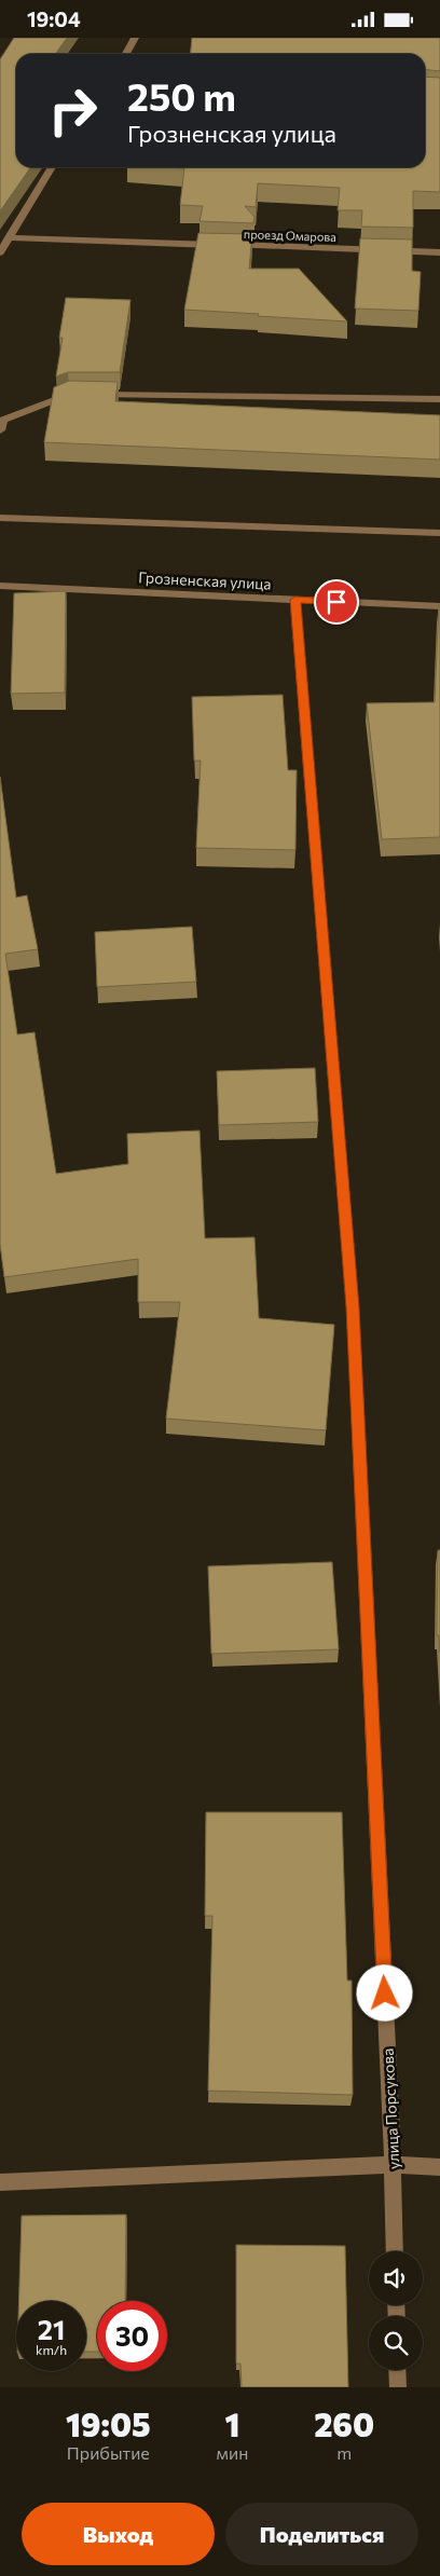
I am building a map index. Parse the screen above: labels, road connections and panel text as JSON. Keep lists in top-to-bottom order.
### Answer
{
  "streets": {
    "street": ["проезд Омарова", "Грозненская улица", "улица Порсукова"]
  },
  "crossings": [
    ["Грозненская улица", "улица Порсукова"]
  ],
  "page": {
    "status": "19:04",
    "turn": ["250 m", "Грозненская улица"],
    "speed": "21 km/h",
    "limit": "30",
    "eta": [
      "19:05",
      "Прибытие",
      "1",
      "мин",
      "260",
      "m"
    ],
    "buttons": ["Выход", "Поделиться"]
  }
}
